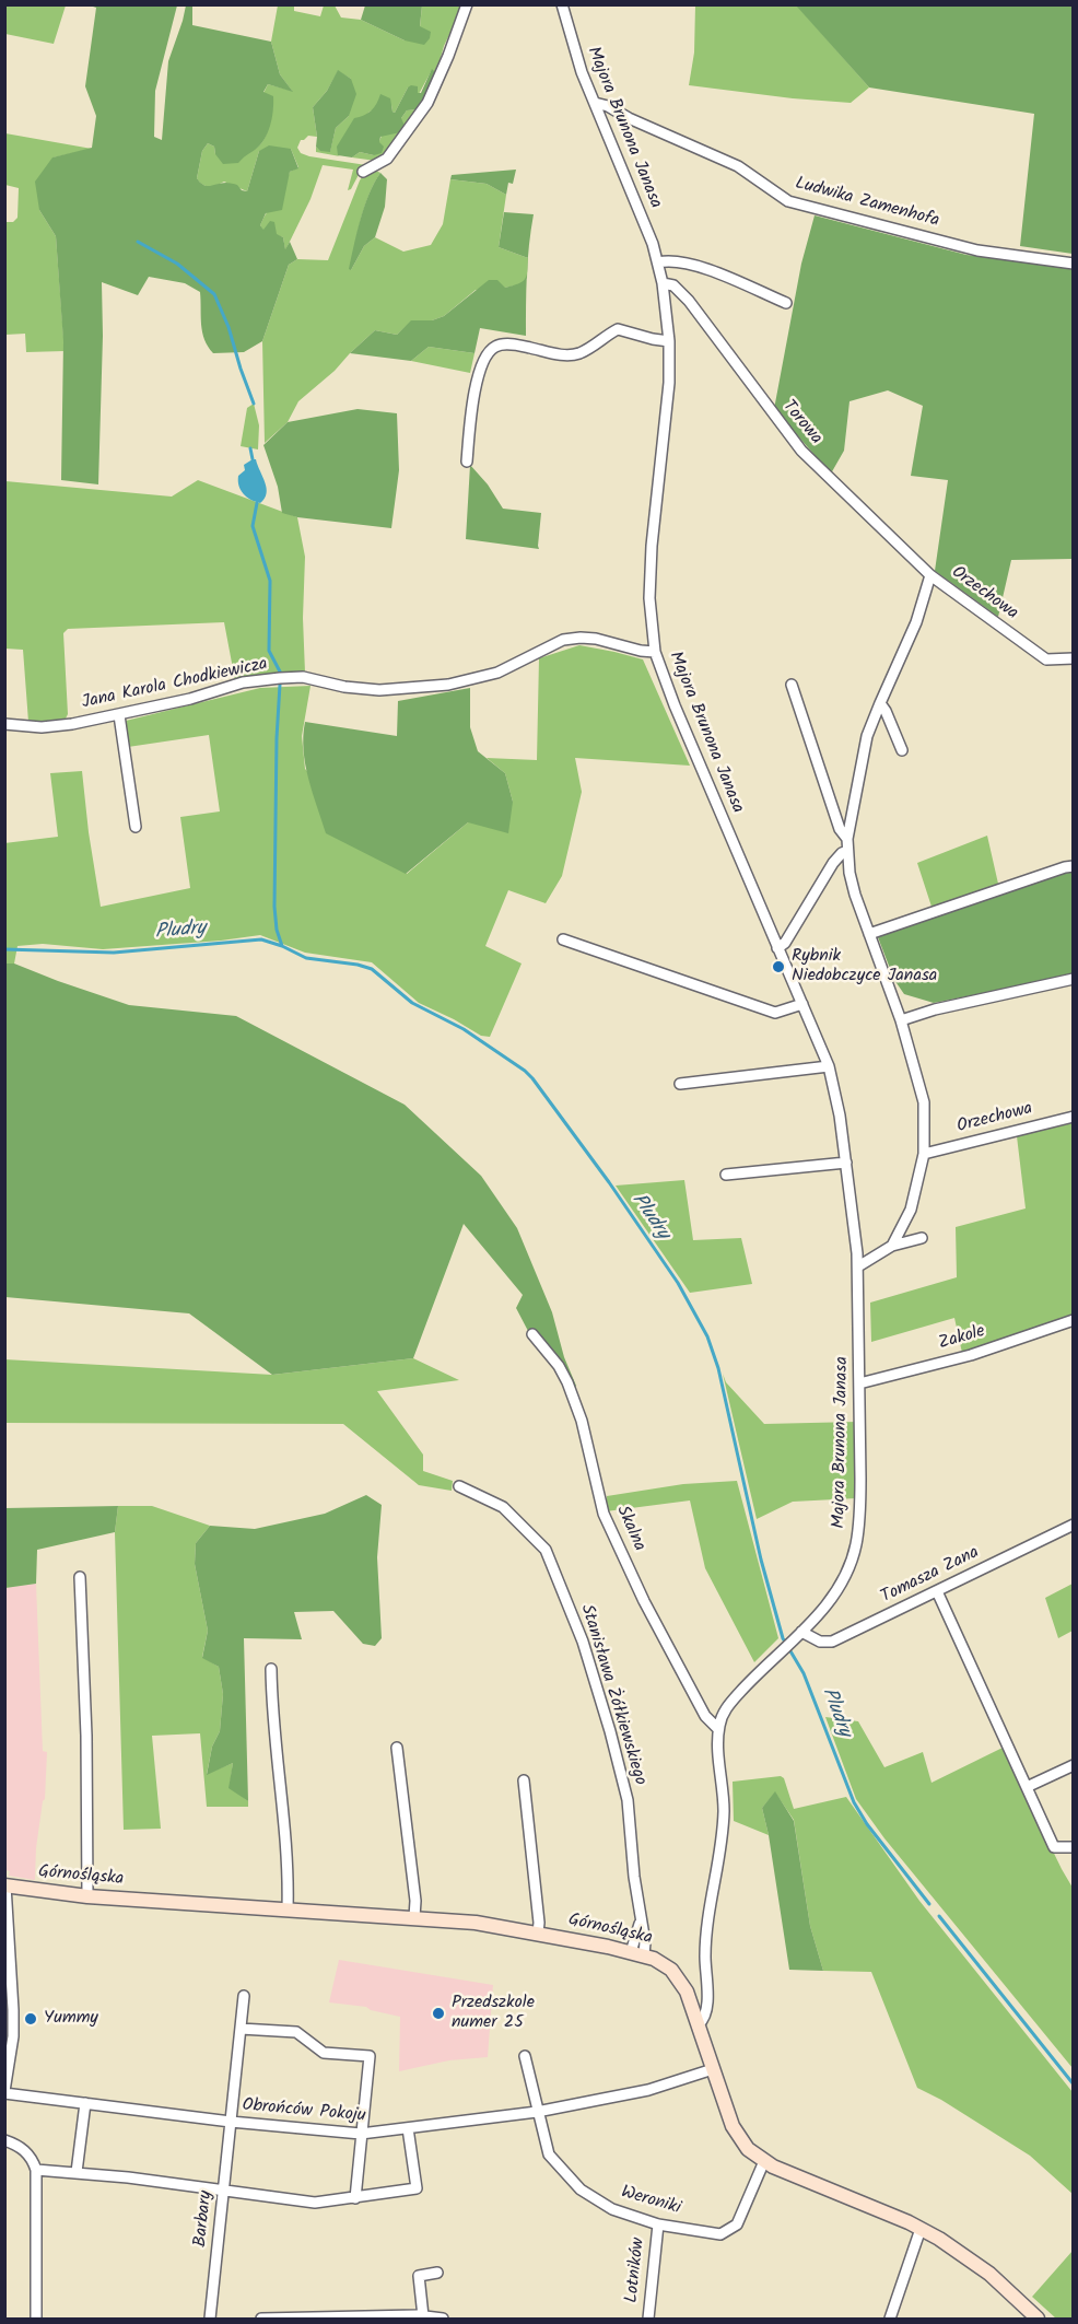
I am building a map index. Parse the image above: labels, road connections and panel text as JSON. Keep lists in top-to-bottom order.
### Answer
{
  "streets": {
    "street": [
      "Majora Brunona Janasa",
      "Ludwika Zamenhofa",
      "Torowa",
      "Orzechowa",
      "Jana Karola Chodkiewicza",
      "Zakole",
      "Skalna",
      "Tomasza Zana",
      "Stanisława Żółkiewskiego",
      "Górnośląska",
      "Obrońców Pokoju",
      "Weroniki",
      "Barbary",
      "Lotników"
    ]
  },
  "crossings": [
    ["Majora Brunona Janasa", "Ludwika Zamenhofa"],
    ["Majora Brunona Janasa", "Torowa"],
    ["Majora Brunona Janasa", "Jana Karola Chodkiewicza"],
    ["Majora Brunona Janasa", "Zakole"],
    ["Majora Brunona Janasa", "Skalna"],
    ["Majora Brunona Janasa", "Tomasza Zana"],
    ["Torowa", "Orzechowa"],
    ["Stanisława Żółkiewskiego", "Górnośląska"],
    ["Górnośląska", "Obrońców Pokoju"],
    ["Górnośląska", "Weroniki"],
    ["Obrońców Pokoju", "Weroniki"],
    ["Obrońców Pokoju", "Barbary"],
    ["Weroniki", "Lotników"]
  ],
  "water": ["Pludry"],
  "places": ["Rybnik Niedobczyce Janasa", "Przedszkole numer 25", "Yummy"]
}
